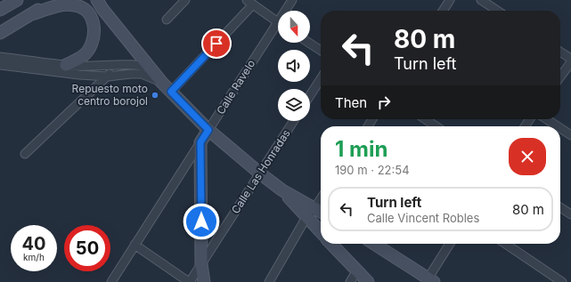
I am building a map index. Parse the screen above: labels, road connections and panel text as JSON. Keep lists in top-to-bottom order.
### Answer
{
  "streets": {
    "main road": ["Calle Ravelo"],
    "street": ["Calle Las Honradas"]
  },
  "places": ["Repuesto moto centro borojol"],
  "north": "bottom",
  "page": {
    "turn": ["80 m", "Turn left"],
    "then": "Then",
    "heading": ["1 min", "190 m · 22:54"],
    "list": [
      {
        "name": "Turn left",
        "note": "Calle Vincent Robles",
        "value": "80 m"
      }
    ],
    "speed": "40 km/h",
    "limit": "50"
  }
}
